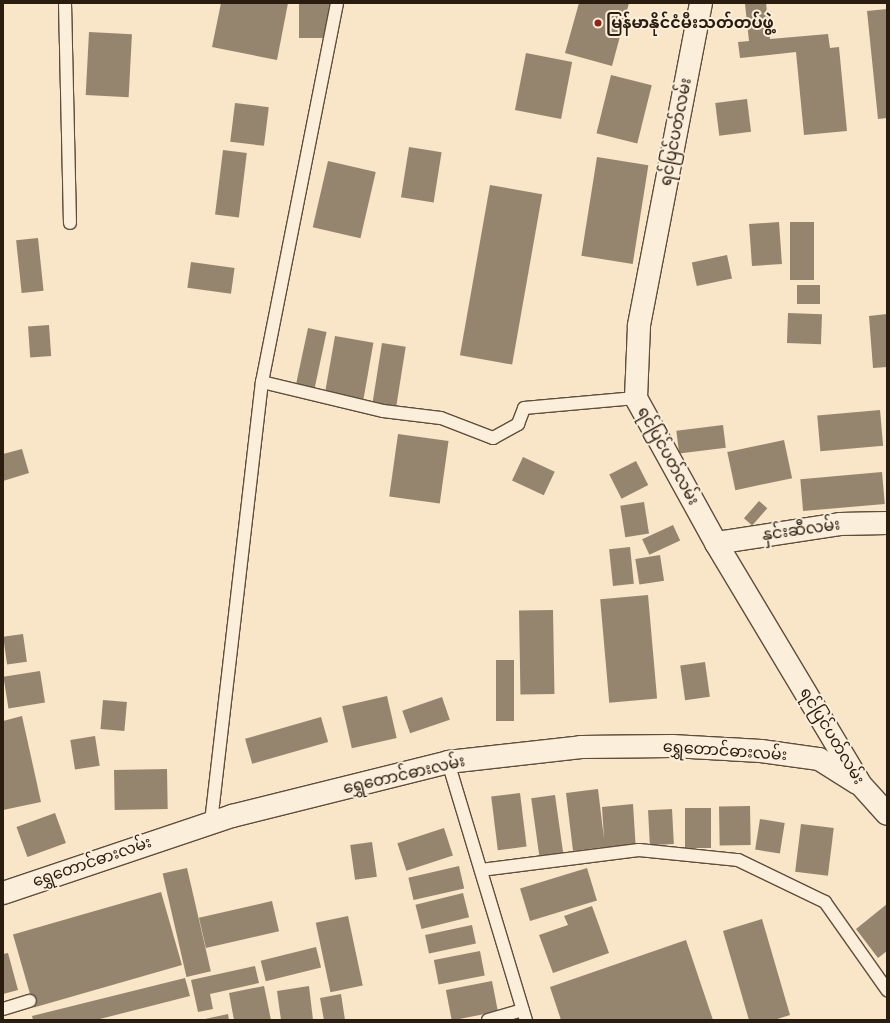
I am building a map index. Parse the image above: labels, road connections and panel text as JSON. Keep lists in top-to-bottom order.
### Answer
{
  "streets": {
    "street": ["ရင်ပြင်ပတ်လမ်း", "နှင်းဆီလမ်း", "ရွှေတောင်ဓားလမ်း"]
  },
  "crossings": [
    ["ရင်ပြင်ပတ်လမ်း", "နှင်းဆီလမ်း"],
    ["ရင်ပြင်ပတ်လမ်း", "ရွှေတောင်ဓားလမ်း"]
  ],
  "places": ["မြန်မာနိုင်ငံမီးသတ်တပ်ဖွဲ့"]
}
